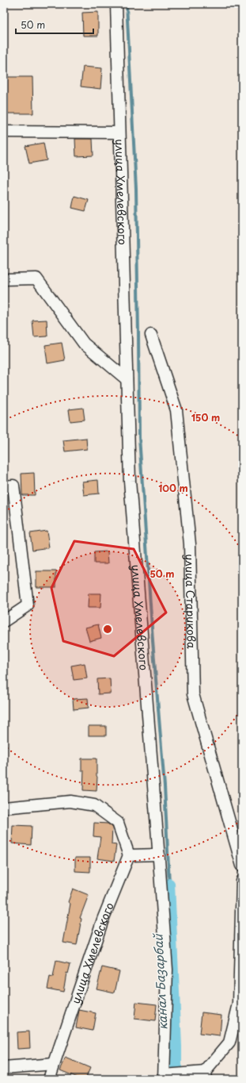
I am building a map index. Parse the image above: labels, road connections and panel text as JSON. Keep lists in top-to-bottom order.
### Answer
{
  "streets": {
    "street": ["улица Хмелевского", "улица Старикова"]
  },
  "water": ["канал Базарбай"],
  "scale_bar": "50 m",
  "rings": ["150 m", "100 m", "50 m"]
}
